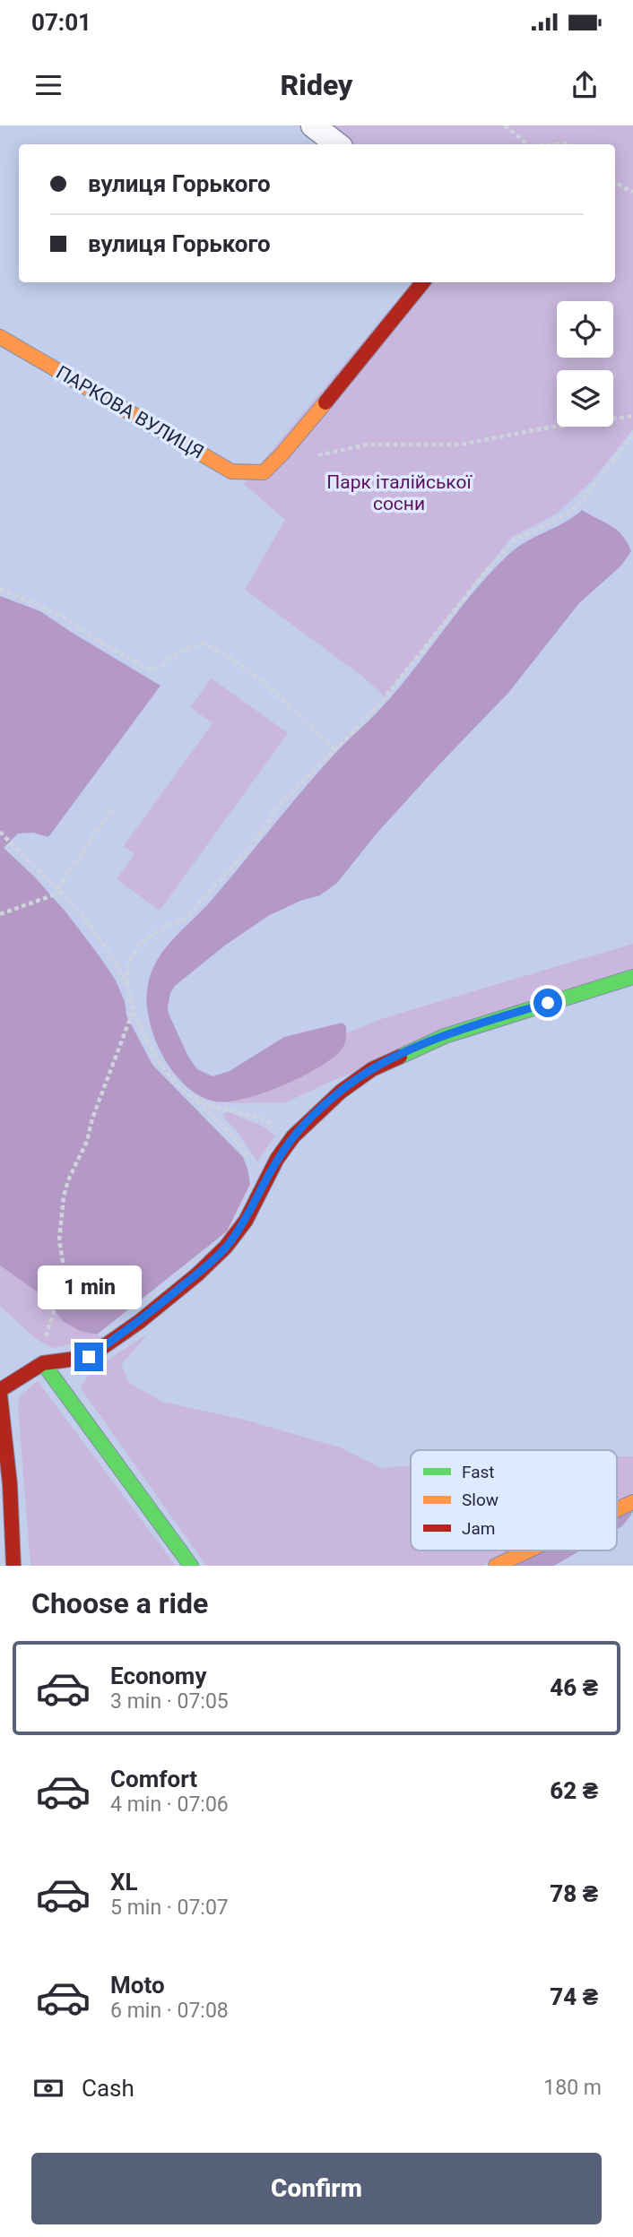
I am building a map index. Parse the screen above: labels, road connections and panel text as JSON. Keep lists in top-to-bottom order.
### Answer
{
  "streets": {
    "street": ["ПАРКОВА ВУЛИЦЯ"]
  },
  "parks": ["Парк італійської сосни"],
  "legend": ["Fast", "Slow", "Jam"],
  "page": {
    "status": "07:01",
    "header": "Ridey",
    "banner": ["вулиця Горького", "вулиця Горького"],
    "bubble": "1 min",
    "heading": "Choose a ride",
    "list": [
      {
        "name": "Economy",
        "note": "3 min · 07:05",
        "value": "46 ₴"
      },
      {
        "name": "Comfort",
        "note": "4 min · 07:06",
        "value": "62 ₴"
      },
      {
        "name": "XL",
        "note": "5 min · 07:07",
        "value": "78 ₴"
      },
      {
        "name": "Moto",
        "note": "6 min · 07:08",
        "value": "74 ₴"
      }
    ],
    "pay": ["Cash", "180 m"],
    "buttons": "Confirm"
  }
}
